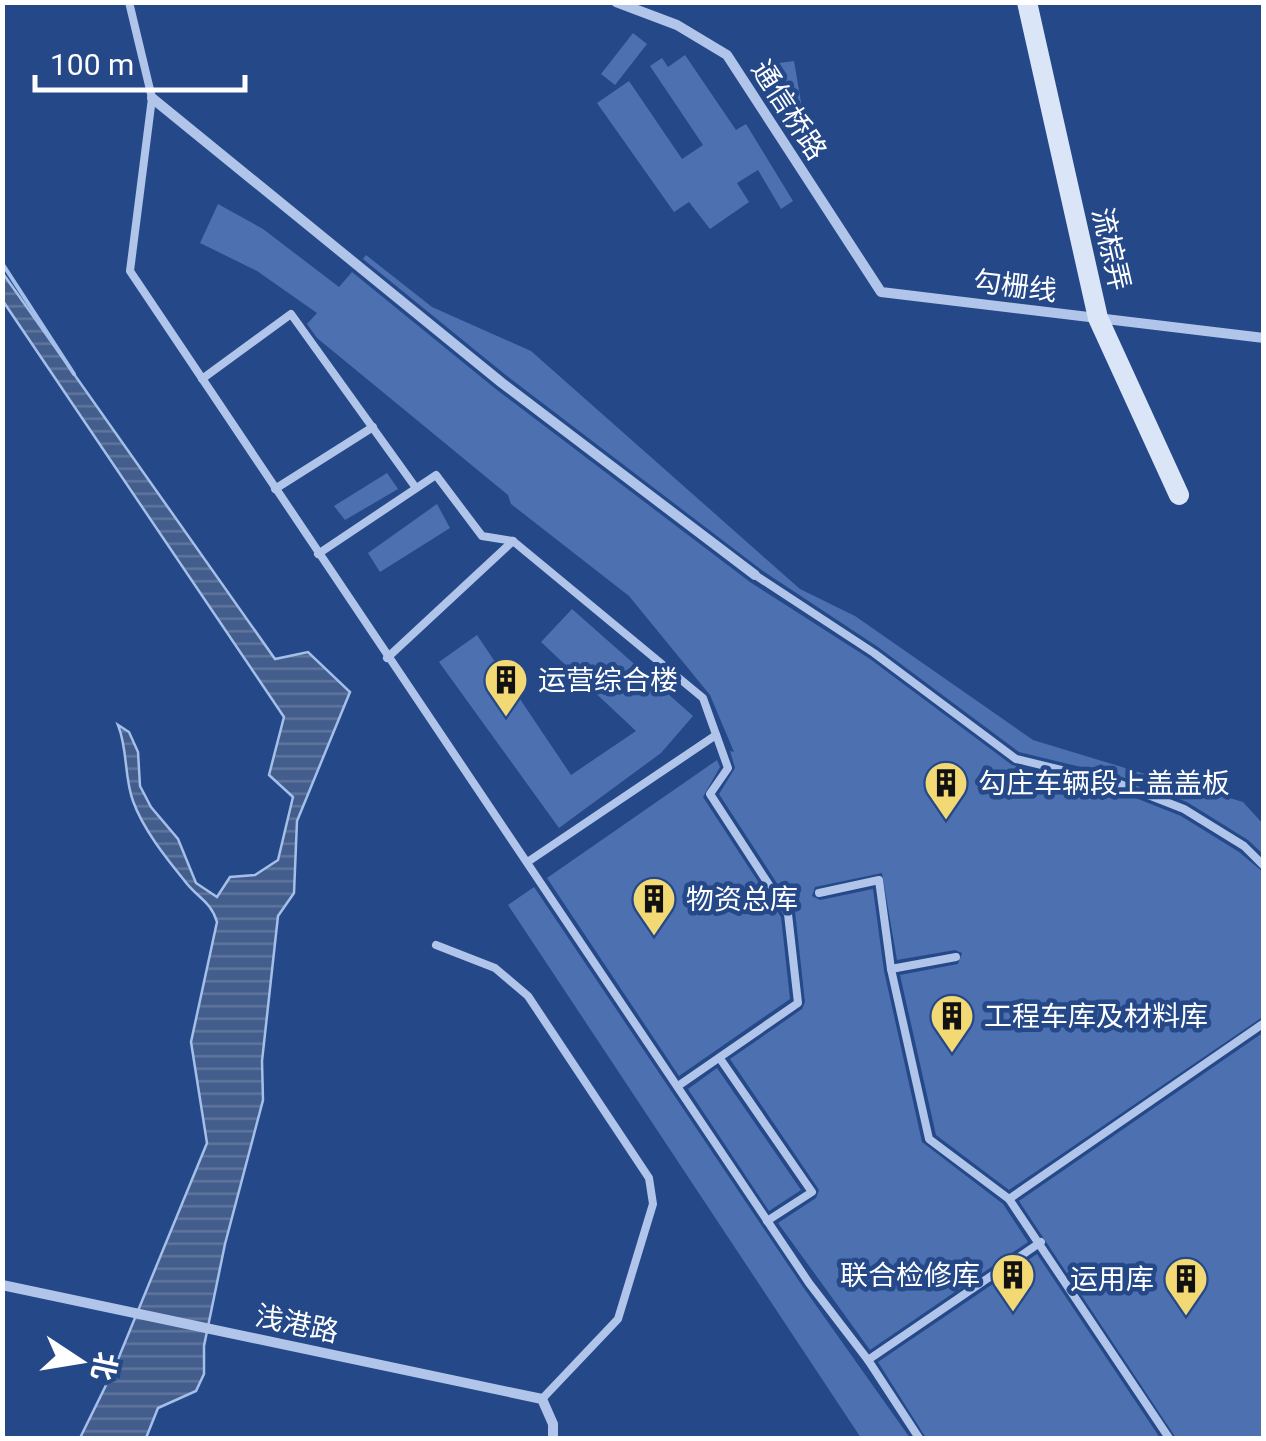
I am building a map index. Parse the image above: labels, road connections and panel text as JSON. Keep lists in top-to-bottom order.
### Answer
{
  "streets": {
    "street": [
      "通信桥路",
      "流棕弄",
      "勾栅线",
      "浅港路"
    ]
  },
  "crossings": [
    ["通信桥路", "勾栅线"],
    ["流棕弄", "勾栅线"]
  ],
  "places": {
    "building": [
      "运营综合楼",
      "勾庄车辆段上盖盖板",
      "物资总库",
      "工程车库及材料库",
      "联合检修库",
      "运用库"
    ]
  },
  "scale_bar": "100 m",
  "north": "right"
}
